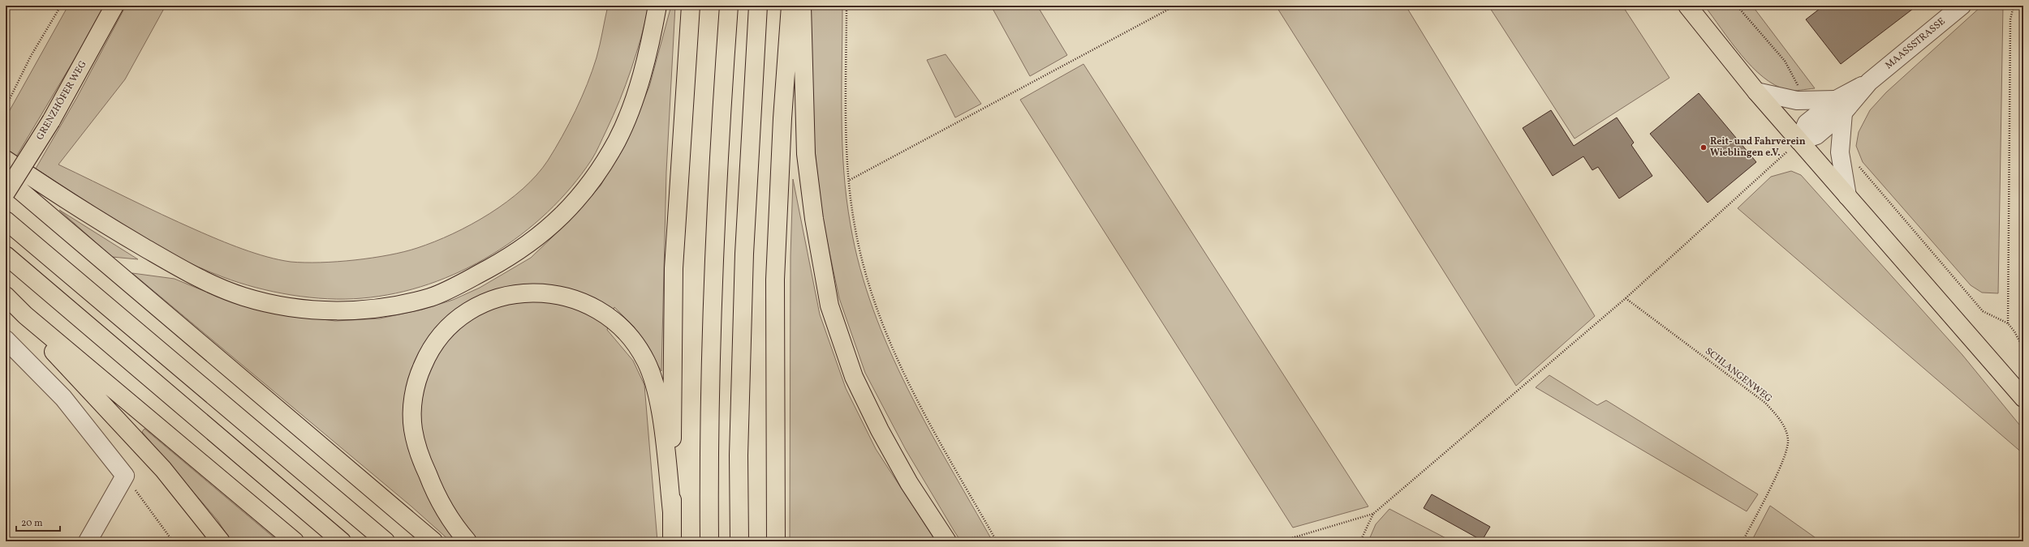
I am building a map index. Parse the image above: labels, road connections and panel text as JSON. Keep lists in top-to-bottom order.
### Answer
{
  "streets": {
    "main road": ["GRENZHÖFER WEG"],
    "street": ["MAASSSTRASSE"],
    "path": ["SCHLANGENWEG"]
  },
  "places": ["Reit- und Fahrverein Wieblingen e.V."],
  "scale_bar": "20 m"
}
